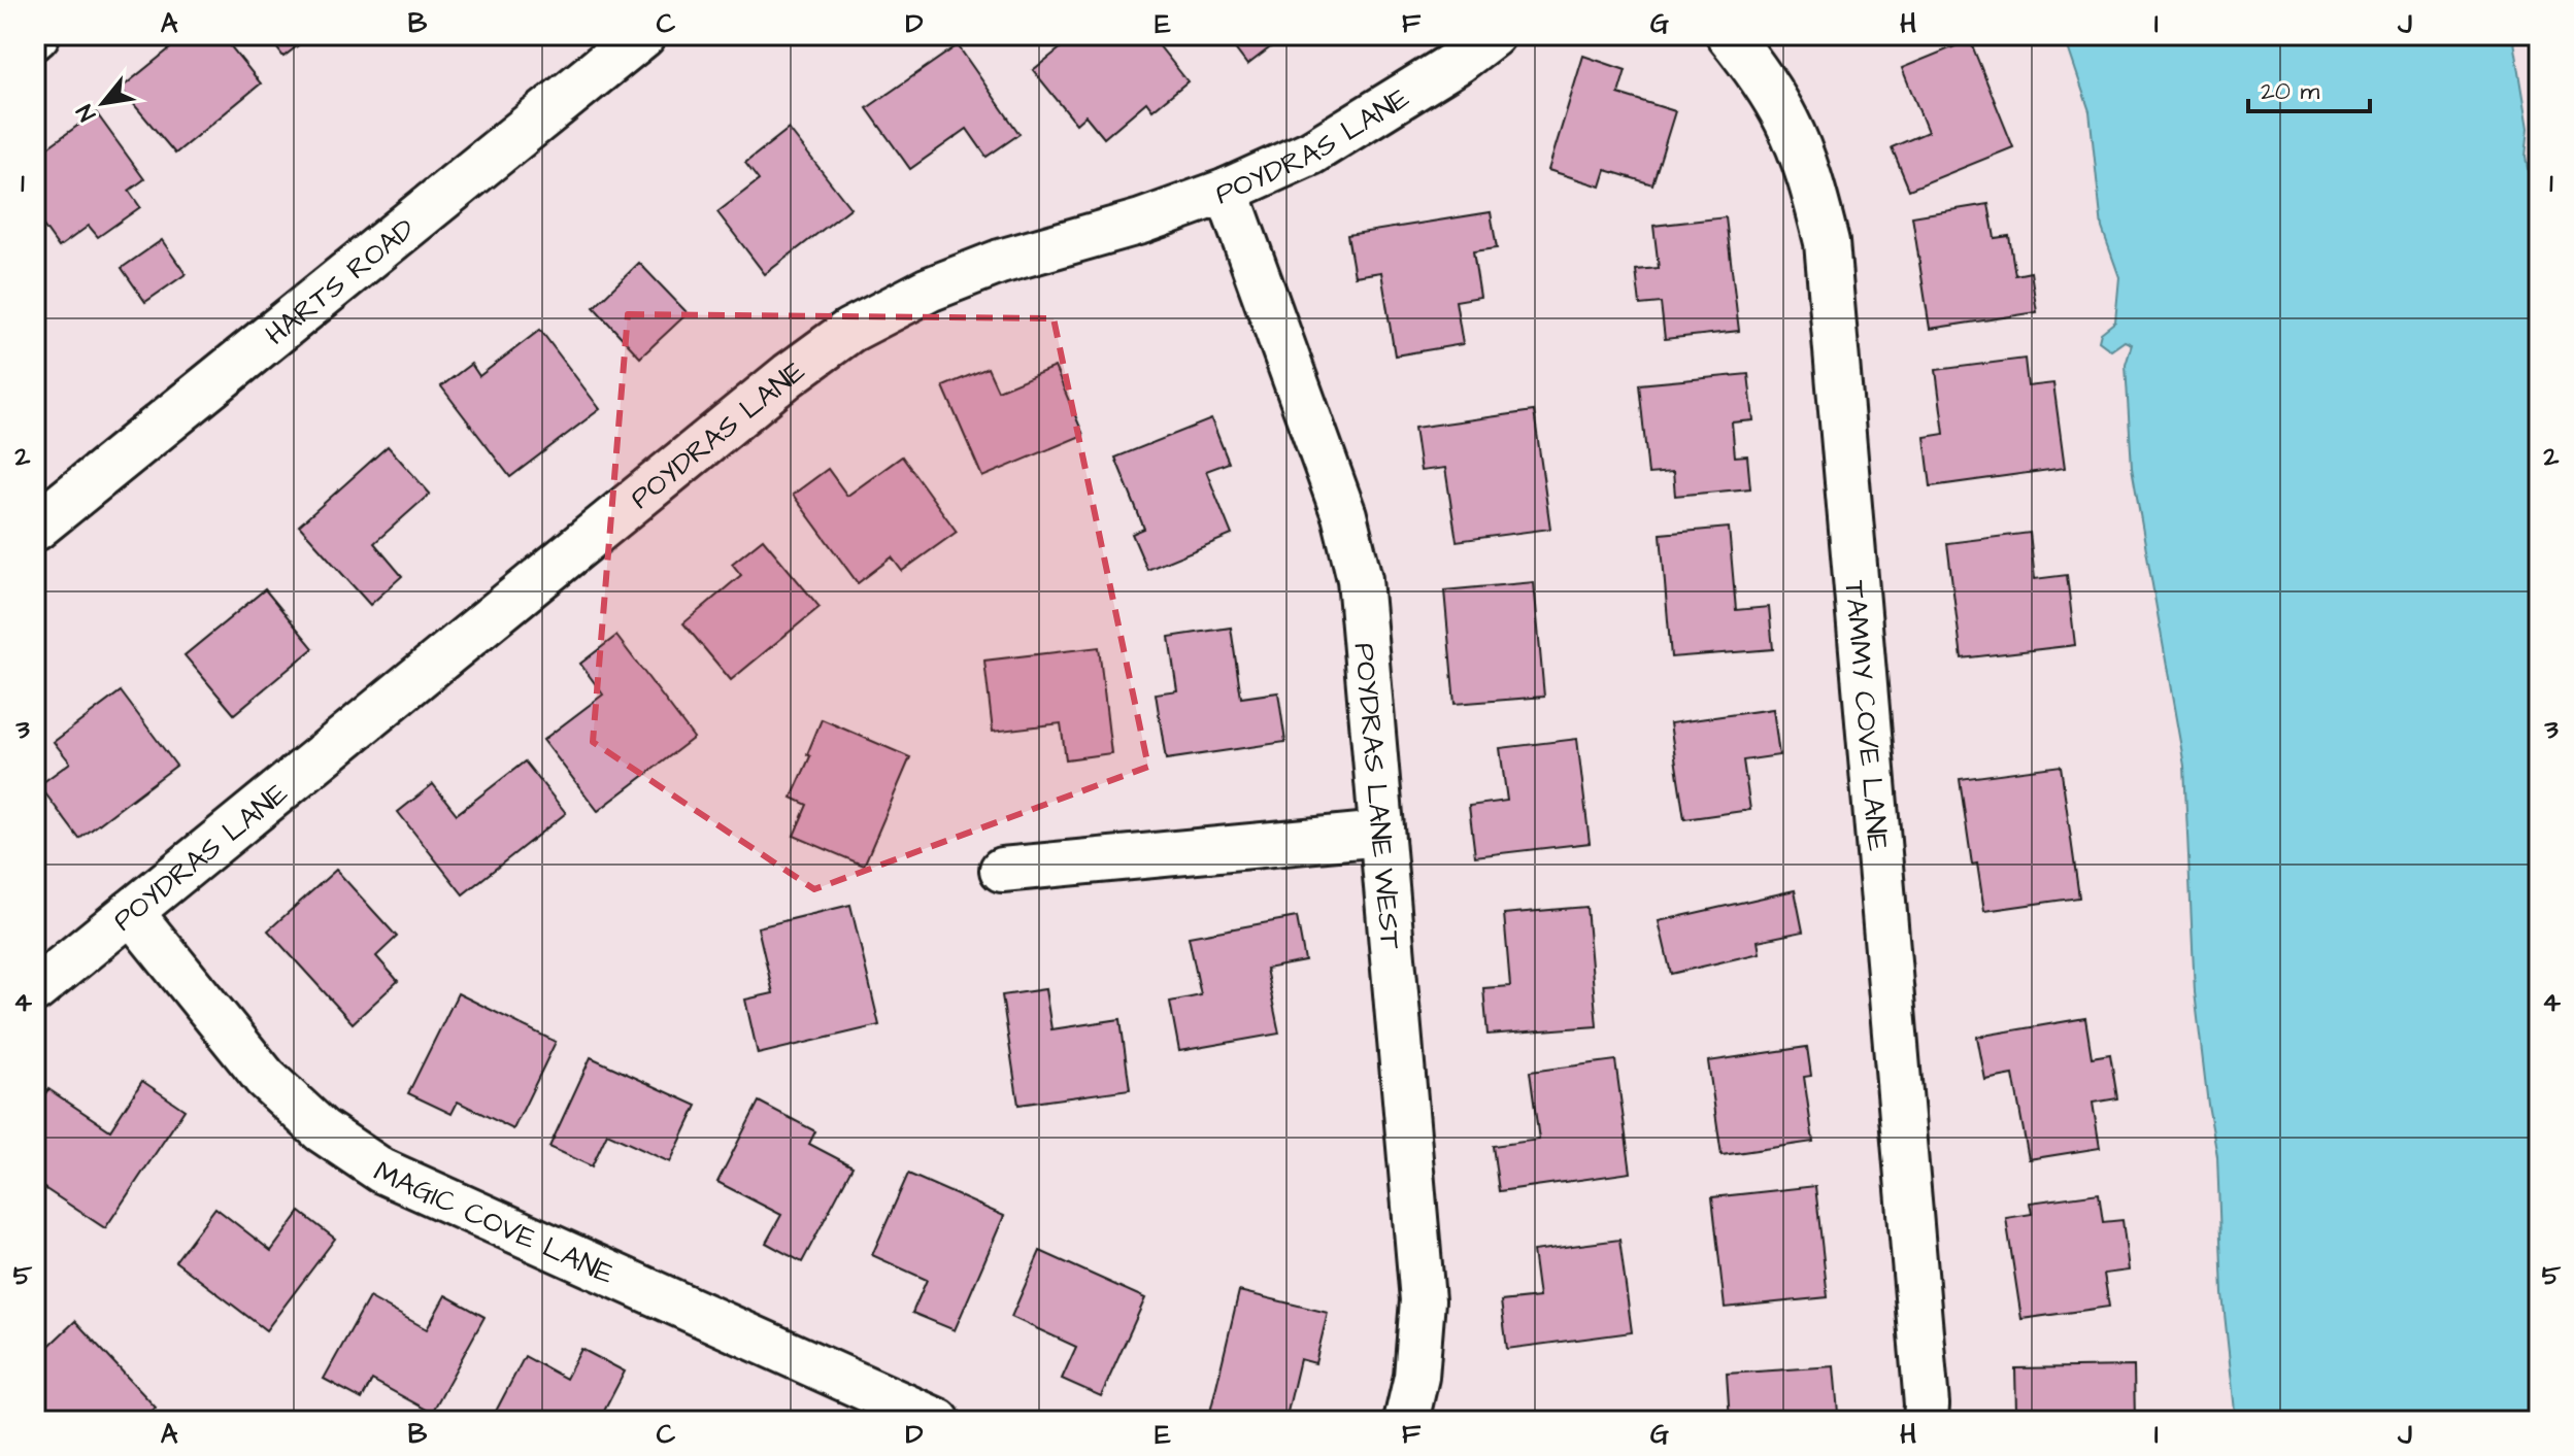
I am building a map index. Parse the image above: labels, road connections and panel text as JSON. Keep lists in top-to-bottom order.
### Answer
{
  "streets": {
    "street": [
      "POYDRAS LANE",
      "HARTS ROAD",
      "TAMMY COVE LANE",
      "POYDRAS LANE WEST",
      "MAGIC COVE LANE"
    ]
  },
  "crossings": [
    ["POYDRAS LANE", "POYDRAS LANE WEST"],
    ["POYDRAS LANE", "MAGIC COVE LANE"]
  ],
  "scale_bar": "20 m",
  "north": "bottom left",
  "grid": {
    "columns": [
      "A",
      "B",
      "C",
      "D",
      "E",
      "F",
      "G",
      "H",
      "I",
      "J"
    ],
    "rows": [
      "1",
      "2",
      "3",
      "4",
      "5"
    ]
  }
}
